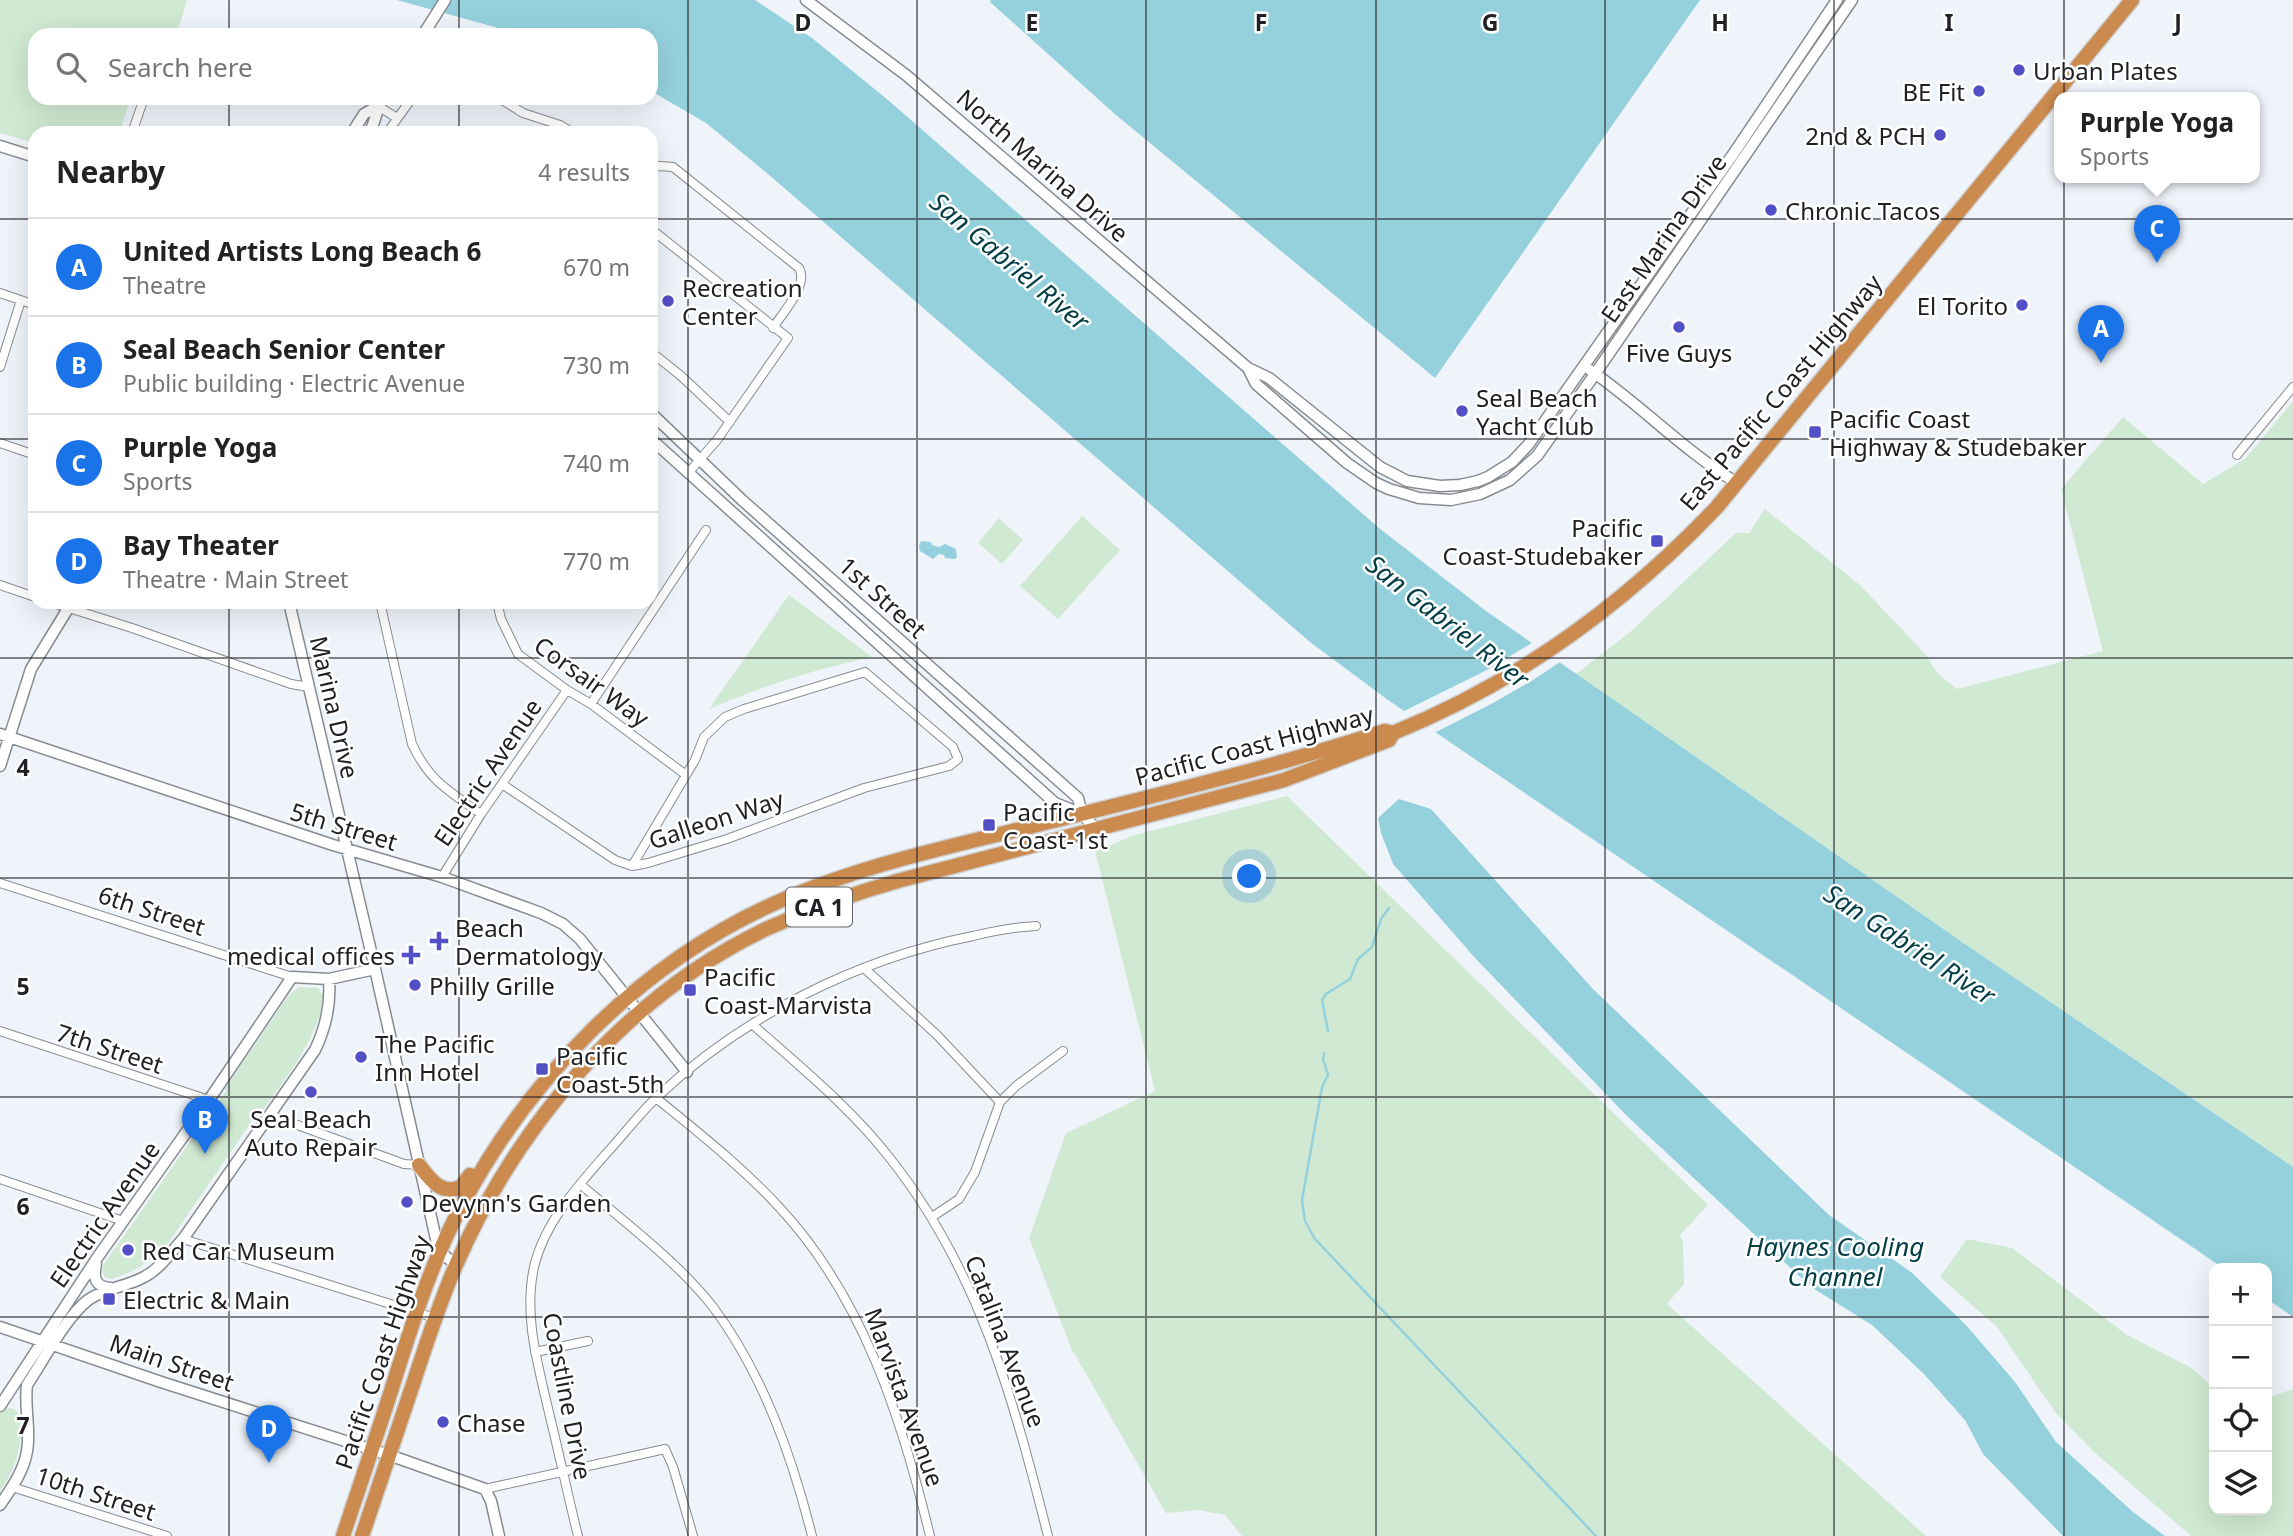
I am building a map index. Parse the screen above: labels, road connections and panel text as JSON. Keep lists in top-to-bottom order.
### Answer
{
  "streets": {
    "highway": ["East Pacific Coast Highway", "Pacific Coast Highway", "CA 1"],
    "main road": [
      "North Marina Drive",
      "East Marina Drive",
      "1st Street",
      "Marina Drive",
      "Electric Avenue",
      "5th Street",
      "6th Street",
      "Main Street"
    ],
    "street": [
      "Corsair Way",
      "Galleon Way",
      "7th Street",
      "Catalina Avenue",
      "Coastline Drive",
      "Marvista Avenue",
      "10th Street"
    ]
  },
  "crossings": [
    ["North Marina Drive", "East Marina Drive"],
    ["East Pacific Coast Highway", "Pacific Coast Highway"],
    ["1st Street", "Pacific Coast Highway"],
    ["Corsair Way", "Electric Avenue"],
    ["Corsair Way", "Galleon Way"],
    ["Marina Drive", "Pacific Coast Highway"],
    ["Marina Drive", "5th Street"],
    ["Marina Drive", "6th Street"],
    ["Pacific Coast Highway", "5th Street"],
    ["Pacific Coast Highway", "Main Street"],
    ["Electric Avenue", "Galleon Way"],
    ["Electric Avenue", "5th Street"],
    ["Electric Avenue", "6th Street"],
    ["Electric Avenue", "7th Street"],
    ["Electric Avenue", "Main Street"],
    ["Electric Avenue", "10th Street"],
    ["Catalina Avenue", "Coastline Drive"],
    ["Coastline Drive", "Marvista Avenue"]
  ],
  "water": ["San Gabriel River", "Haynes Cooling Channel"],
  "places": {
    "other": [
      "Urban Plates",
      "BE Fit",
      "2nd & PCH",
      "Chronic Tacos",
      "Recreation Center",
      "El Torito",
      "Five Guys",
      "Seal Beach Yacht Club",
      "Philly Grille",
      "The Pacific Inn Hotel",
      "Seal Beach Auto Repair",
      "Devynn's Garden",
      "Red Car Museum",
      "Chase"
    ],
    "transit": [
      "Pacific Coast Highway & Studebaker",
      "Pacific Coast-Studebaker",
      "Pacific Coast-1st",
      "Pacific Coast-Marvista",
      "Pacific Coast-5th",
      "Electric & Main"
    ],
    "health": ["Beach Dermatology", "medical offices"]
  },
  "page": {
    "search": "Search here",
    "popup": ["Purple Yoga", "Sports"],
    "heading": ["Nearby", "4 results"],
    "pins": [
      "C",
      "A",
      "B",
      "D"
    ],
    "list": [
      {
        "mark": "A",
        "name": "United Artists Long Beach 6",
        "note": "Theatre",
        "value": "670 m"
      },
      {
        "mark": "B",
        "name": "Seal Beach Senior Center",
        "note": "Public building · Electric Avenue",
        "value": "730 m"
      },
      {
        "mark": "C",
        "name": "Purple Yoga",
        "note": "Sports",
        "value": "740 m"
      },
      {
        "mark": "D",
        "name": "Bay Theater",
        "note": "Theatre · Main Street",
        "value": "770 m"
      }
    ],
    "map_buttons": ["+", "−"]
  },
  "grid": {
    "columns": [
      "D",
      "E",
      "F",
      "G",
      "H",
      "I",
      "J"
    ],
    "rows": [
      "4",
      "5",
      "6",
      "7"
    ]
  }
}
